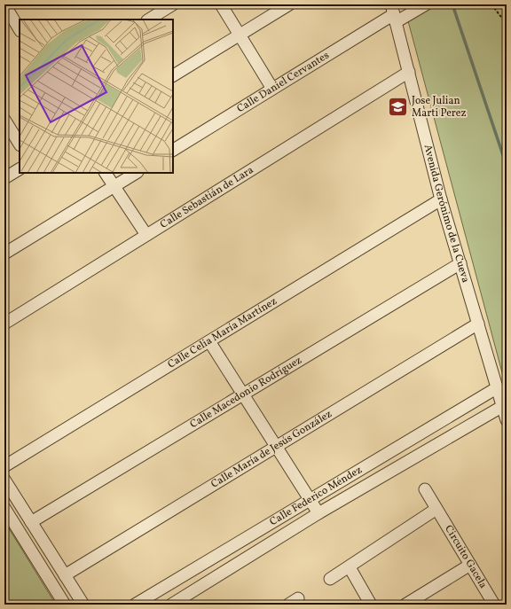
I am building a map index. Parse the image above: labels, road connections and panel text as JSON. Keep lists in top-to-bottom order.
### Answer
{
  "streets": {
    "street": [
      "Calle Daniel Cervantes",
      "Calle Sebastián de Lara",
      "Avenida Gerónimo de la Cueva",
      "Calle Celia María Martínez",
      "Calle Macedonio Rodríguez",
      "Calle María de Jesús González",
      "Calle Federico Méndez",
      "Circuito Gacela"
    ]
  },
  "crossings": [
    ["Calle Daniel Cervantes", "Avenida Gerónimo de la Cueva"],
    ["Calle Sebastián de Lara", "Avenida Gerónimo de la Cueva"],
    ["Avenida Gerónimo de la Cueva", "Calle Celia María Martínez"],
    ["Avenida Gerónimo de la Cueva", "Calle Macedonio Rodríguez"],
    ["Avenida Gerónimo de la Cueva", "Calle María de Jesús González"],
    ["Avenida Gerónimo de la Cueva", "Calle Federico Méndez"]
  ],
  "places": {
    "school or university": ["Jose Julian Marti Perez"]
  }
}
